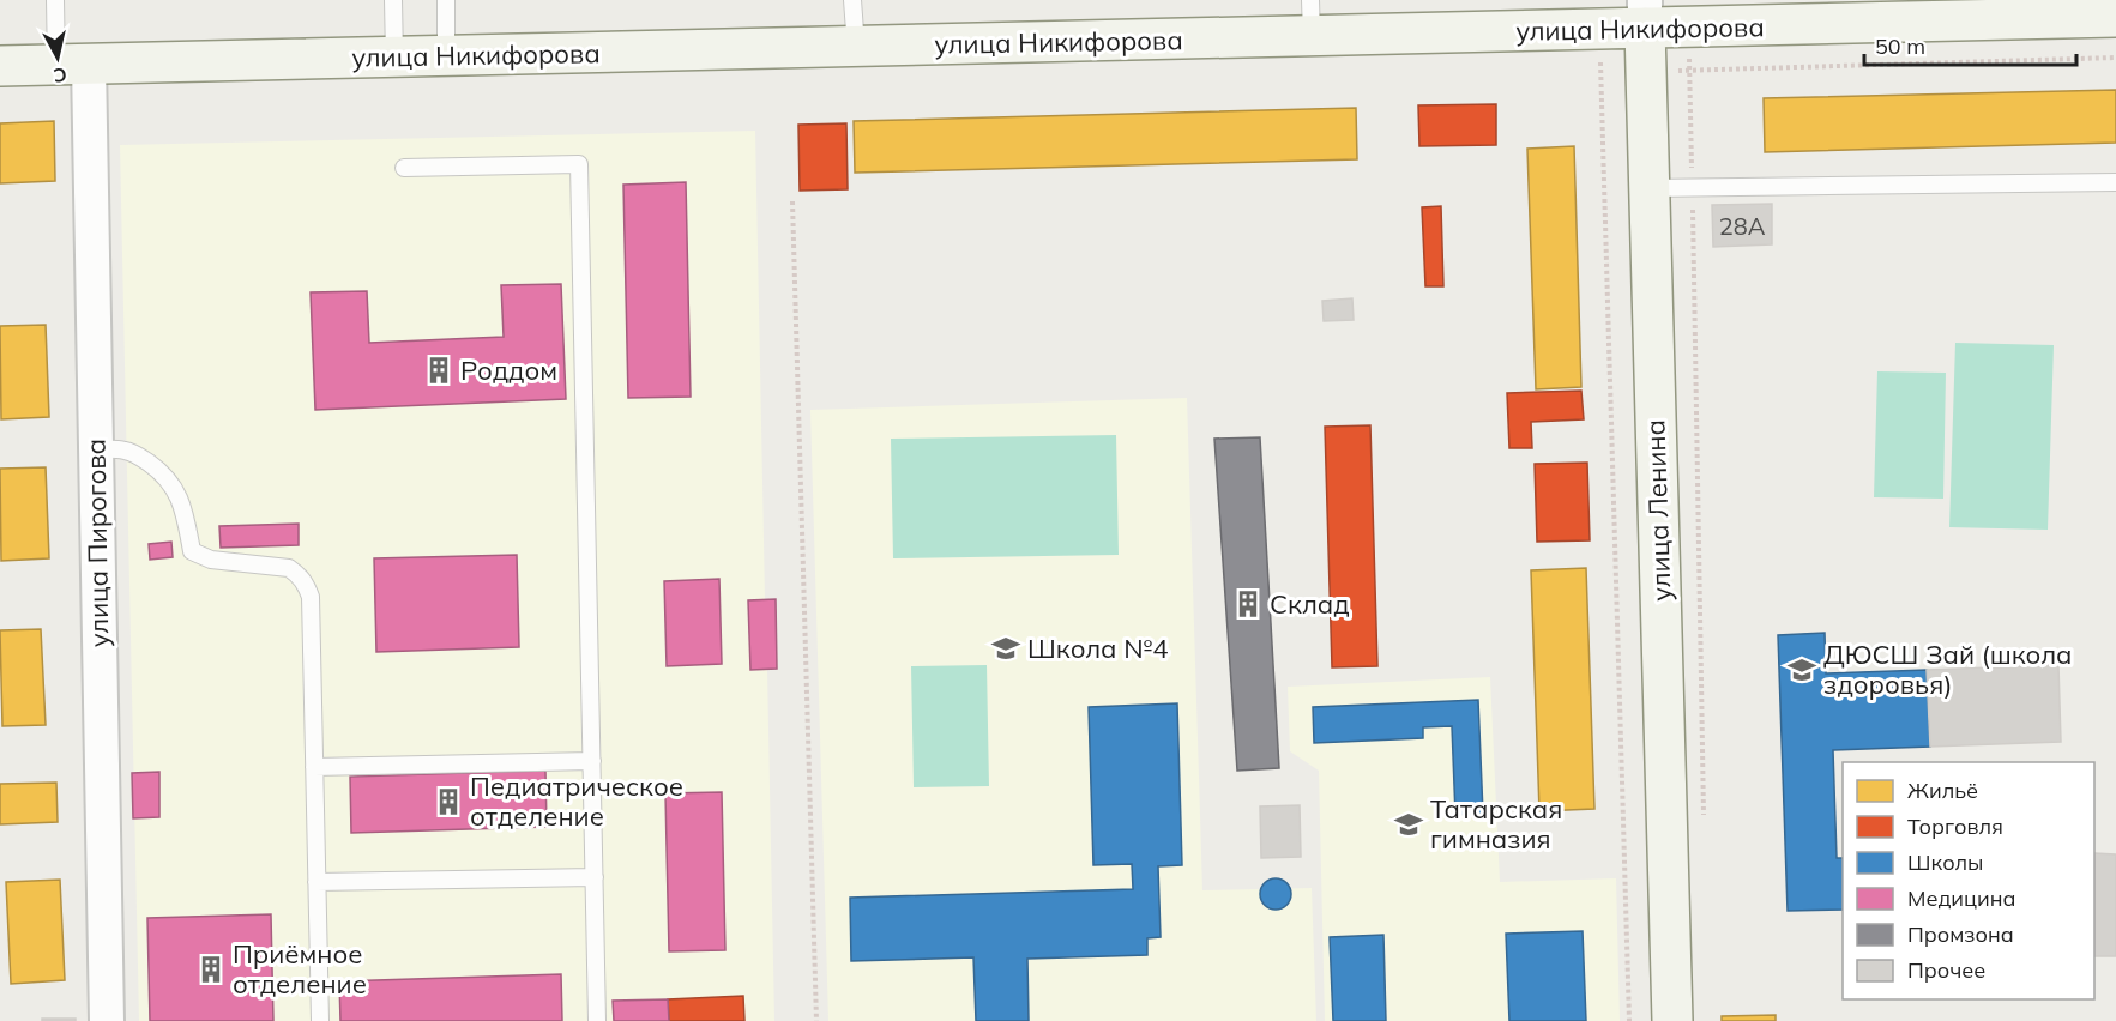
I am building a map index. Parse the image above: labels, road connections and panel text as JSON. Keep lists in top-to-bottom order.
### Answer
{
  "streets": {
    "main road": ["улица Никифорова", "улица Ленина"],
    "street": ["улица Пирогова"]
  },
  "crossings": [
    ["улица Никифорова", "улица Ленина"],
    ["улица Никифорова", "улица Пирогова"]
  ],
  "places": {
    "building": [
      "Роддом",
      "Склад",
      "Педиатрическое отделение",
      "Приёмное отделение"
    ],
    "school or university": ["Школа №4", "ДЮСШ Зай (школа здоровья)", "Татарская гимназия"]
  },
  "house_numbers": ["28А"],
  "legend": [
    "Жильё",
    "Торговля",
    "Школы",
    "Медицина",
    "Промзона",
    "Прочее"
  ],
  "scale_bar": "50 m",
  "north": "bottom"
}
